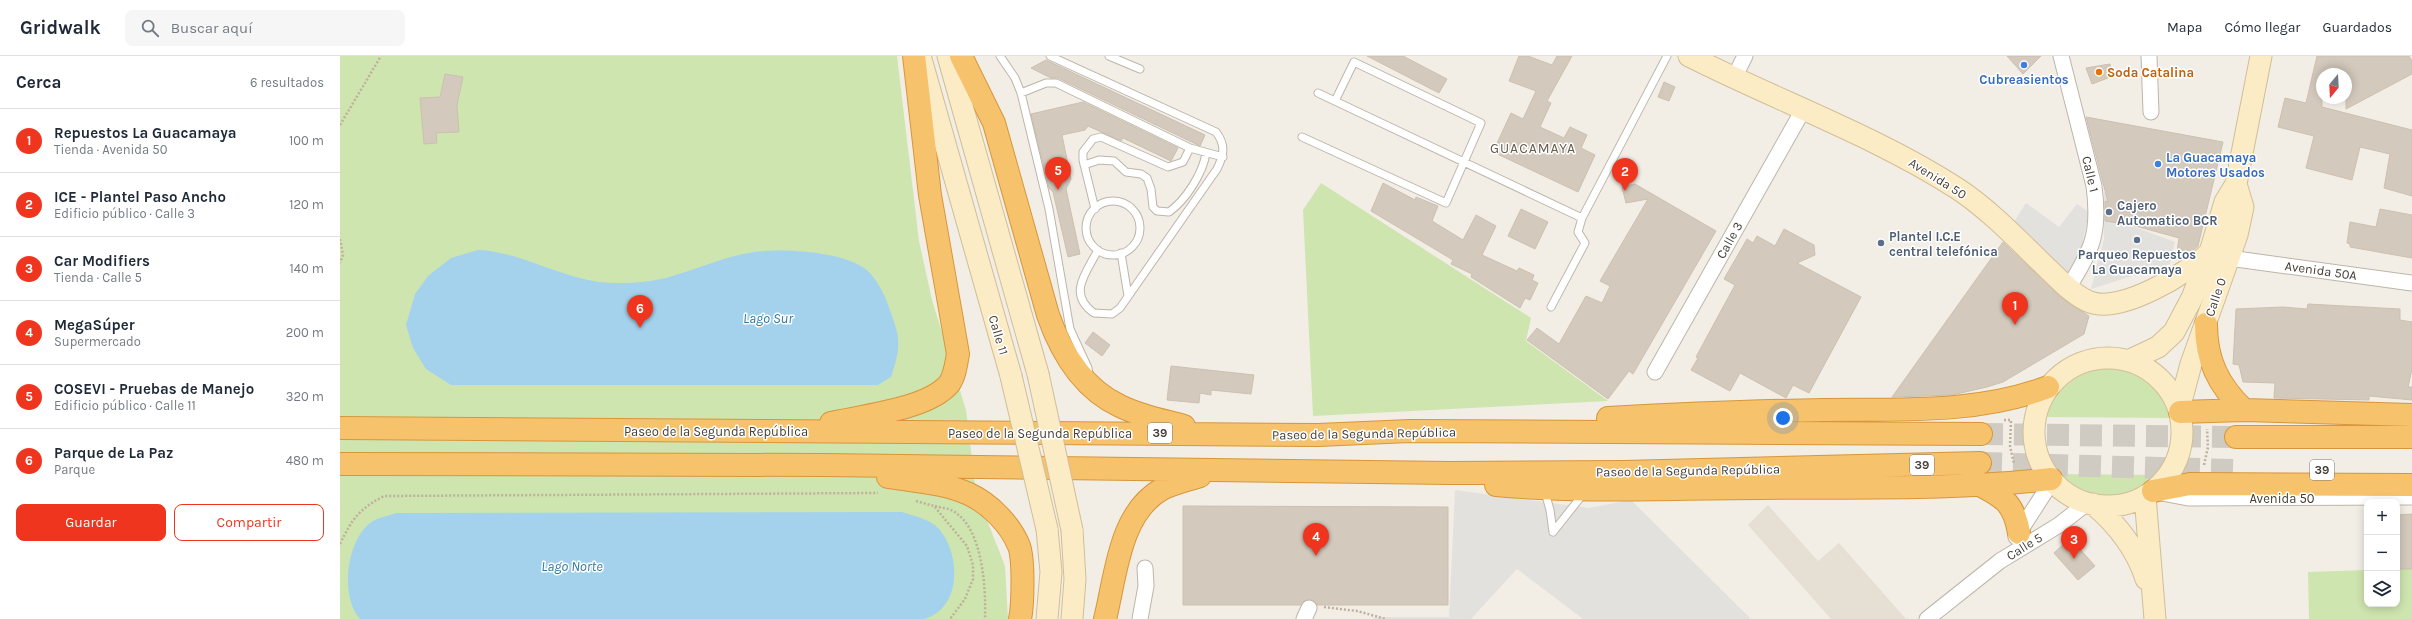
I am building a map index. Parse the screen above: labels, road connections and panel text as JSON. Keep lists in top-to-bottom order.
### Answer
{
  "streets": {
    "highway": ["Paseo de la Segunda República", "39"],
    "main road": ["Avenida 50", "Calle 0", "Calle 11"],
    "street": [
      "Calle 1",
      "Calle 3",
      "Avenida 50A",
      "Calle 5"
    ]
  },
  "crossings": [
    ["Calle 1", "Avenida 50"],
    ["Avenida 50", "Calle 3"],
    ["Avenida 50", "Avenida 50A"],
    ["Avenida 50", "Calle 0"],
    ["Avenida 50A", "Calle 0"]
  ],
  "districts": ["GUACAMAYA"],
  "water": ["Lago Sur", "Lago Norte"],
  "places": [
    "Cubreasientos",
    "Soda Catalina",
    "La Guacamaya Motores Usados",
    "Cajero Automatico BCR",
    "Parqueo Repuestos La Guacamaya",
    "Plantel I.C.E central telefónica"
  ],
  "north": "bottom",
  "page": {
    "header": "Gridwalk",
    "search": "Buscar aquí",
    "nav": ["Mapa", "Cómo llegar", "Guardados"],
    "heading": ["Cerca", "6 resultados"],
    "list": [
      {
        "mark": "1",
        "name": "Repuestos La Guacamaya",
        "note": "Tienda · Avenida 50",
        "value": "100 m"
      },
      {
        "mark": "2",
        "name": "ICE - Plantel Paso Ancho",
        "note": "Edificio público · Calle 3",
        "value": "120 m"
      },
      {
        "mark": "3",
        "name": "Car Modifiers",
        "note": "Tienda · Calle 5",
        "value": "140 m"
      },
      {
        "mark": "4",
        "name": "MegaSúper",
        "note": "Supermercado",
        "value": "200 m"
      },
      {
        "mark": "5",
        "name": "COSEVI - Pruebas de Manejo",
        "note": "Edificio público · Calle 11",
        "value": "320 m"
      },
      {
        "mark": "6",
        "name": "Parque de La Paz",
        "note": "Parque",
        "value": "480 m"
      }
    ],
    "pins": [
      "5",
      "2",
      "1",
      "6",
      "4",
      "3"
    ],
    "buttons": ["Guardar", "Compartir"],
    "map_buttons": ["+", "−"]
  }
}
